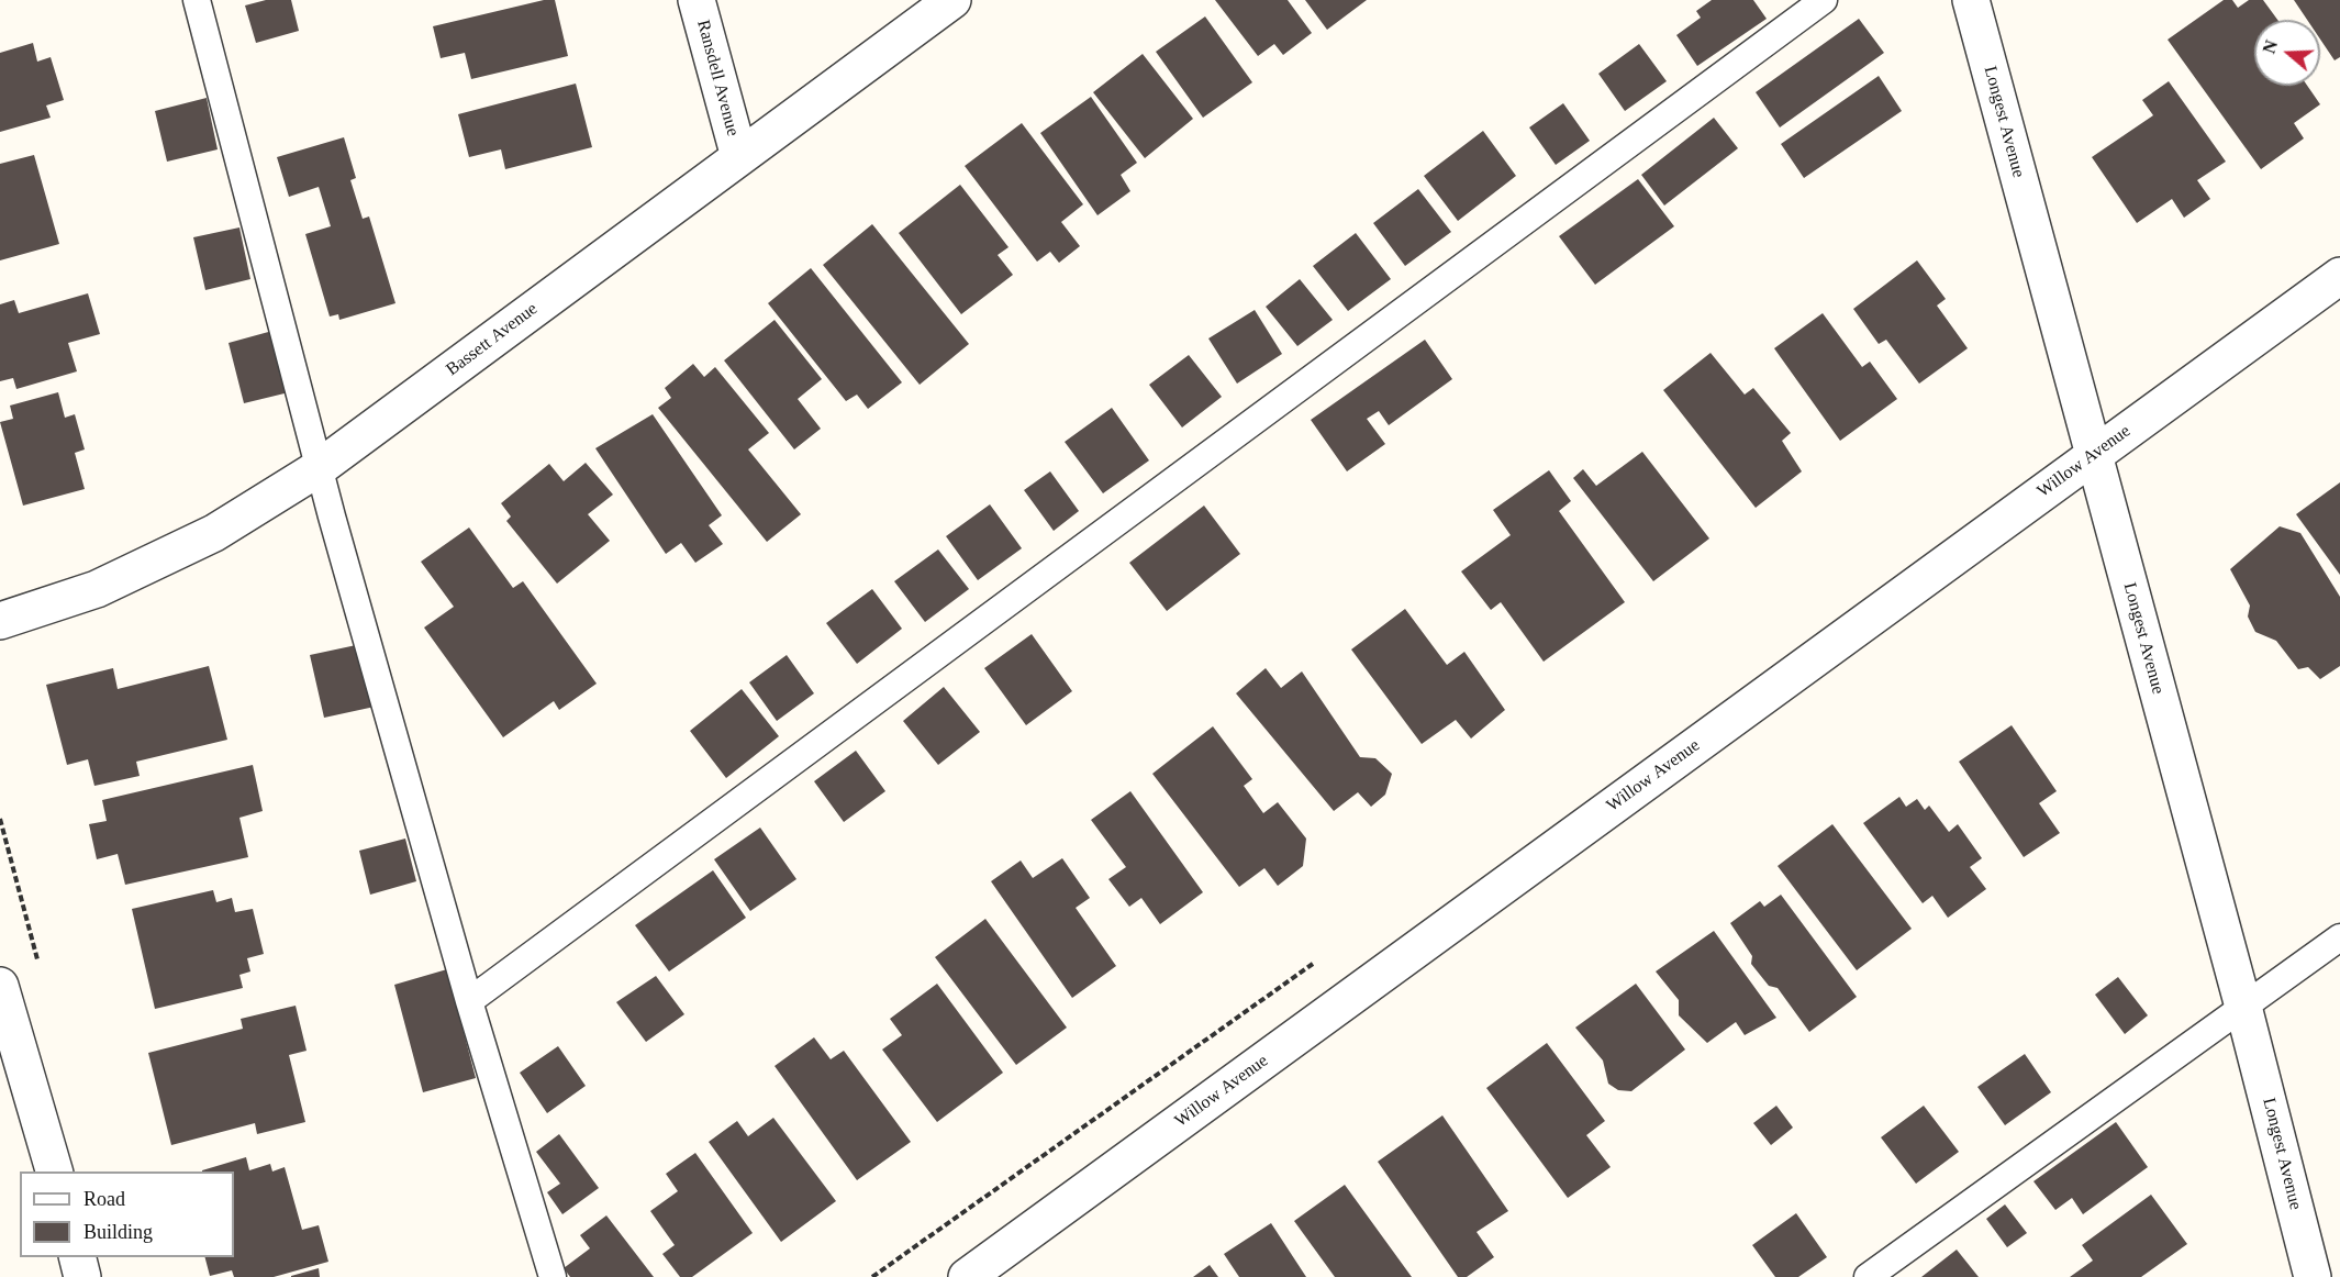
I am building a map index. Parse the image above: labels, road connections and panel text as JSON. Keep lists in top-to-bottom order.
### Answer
{
  "streets": {
    "street": [
      "Ransdell Avenue",
      "Longest Avenue",
      "Bassett Avenue",
      "Willow Avenue"
    ]
  },
  "crossings": [
    ["Ransdell Avenue", "Bassett Avenue"],
    ["Longest Avenue", "Willow Avenue"]
  ],
  "legend": ["Road", "Building"],
  "north": "left"
}
